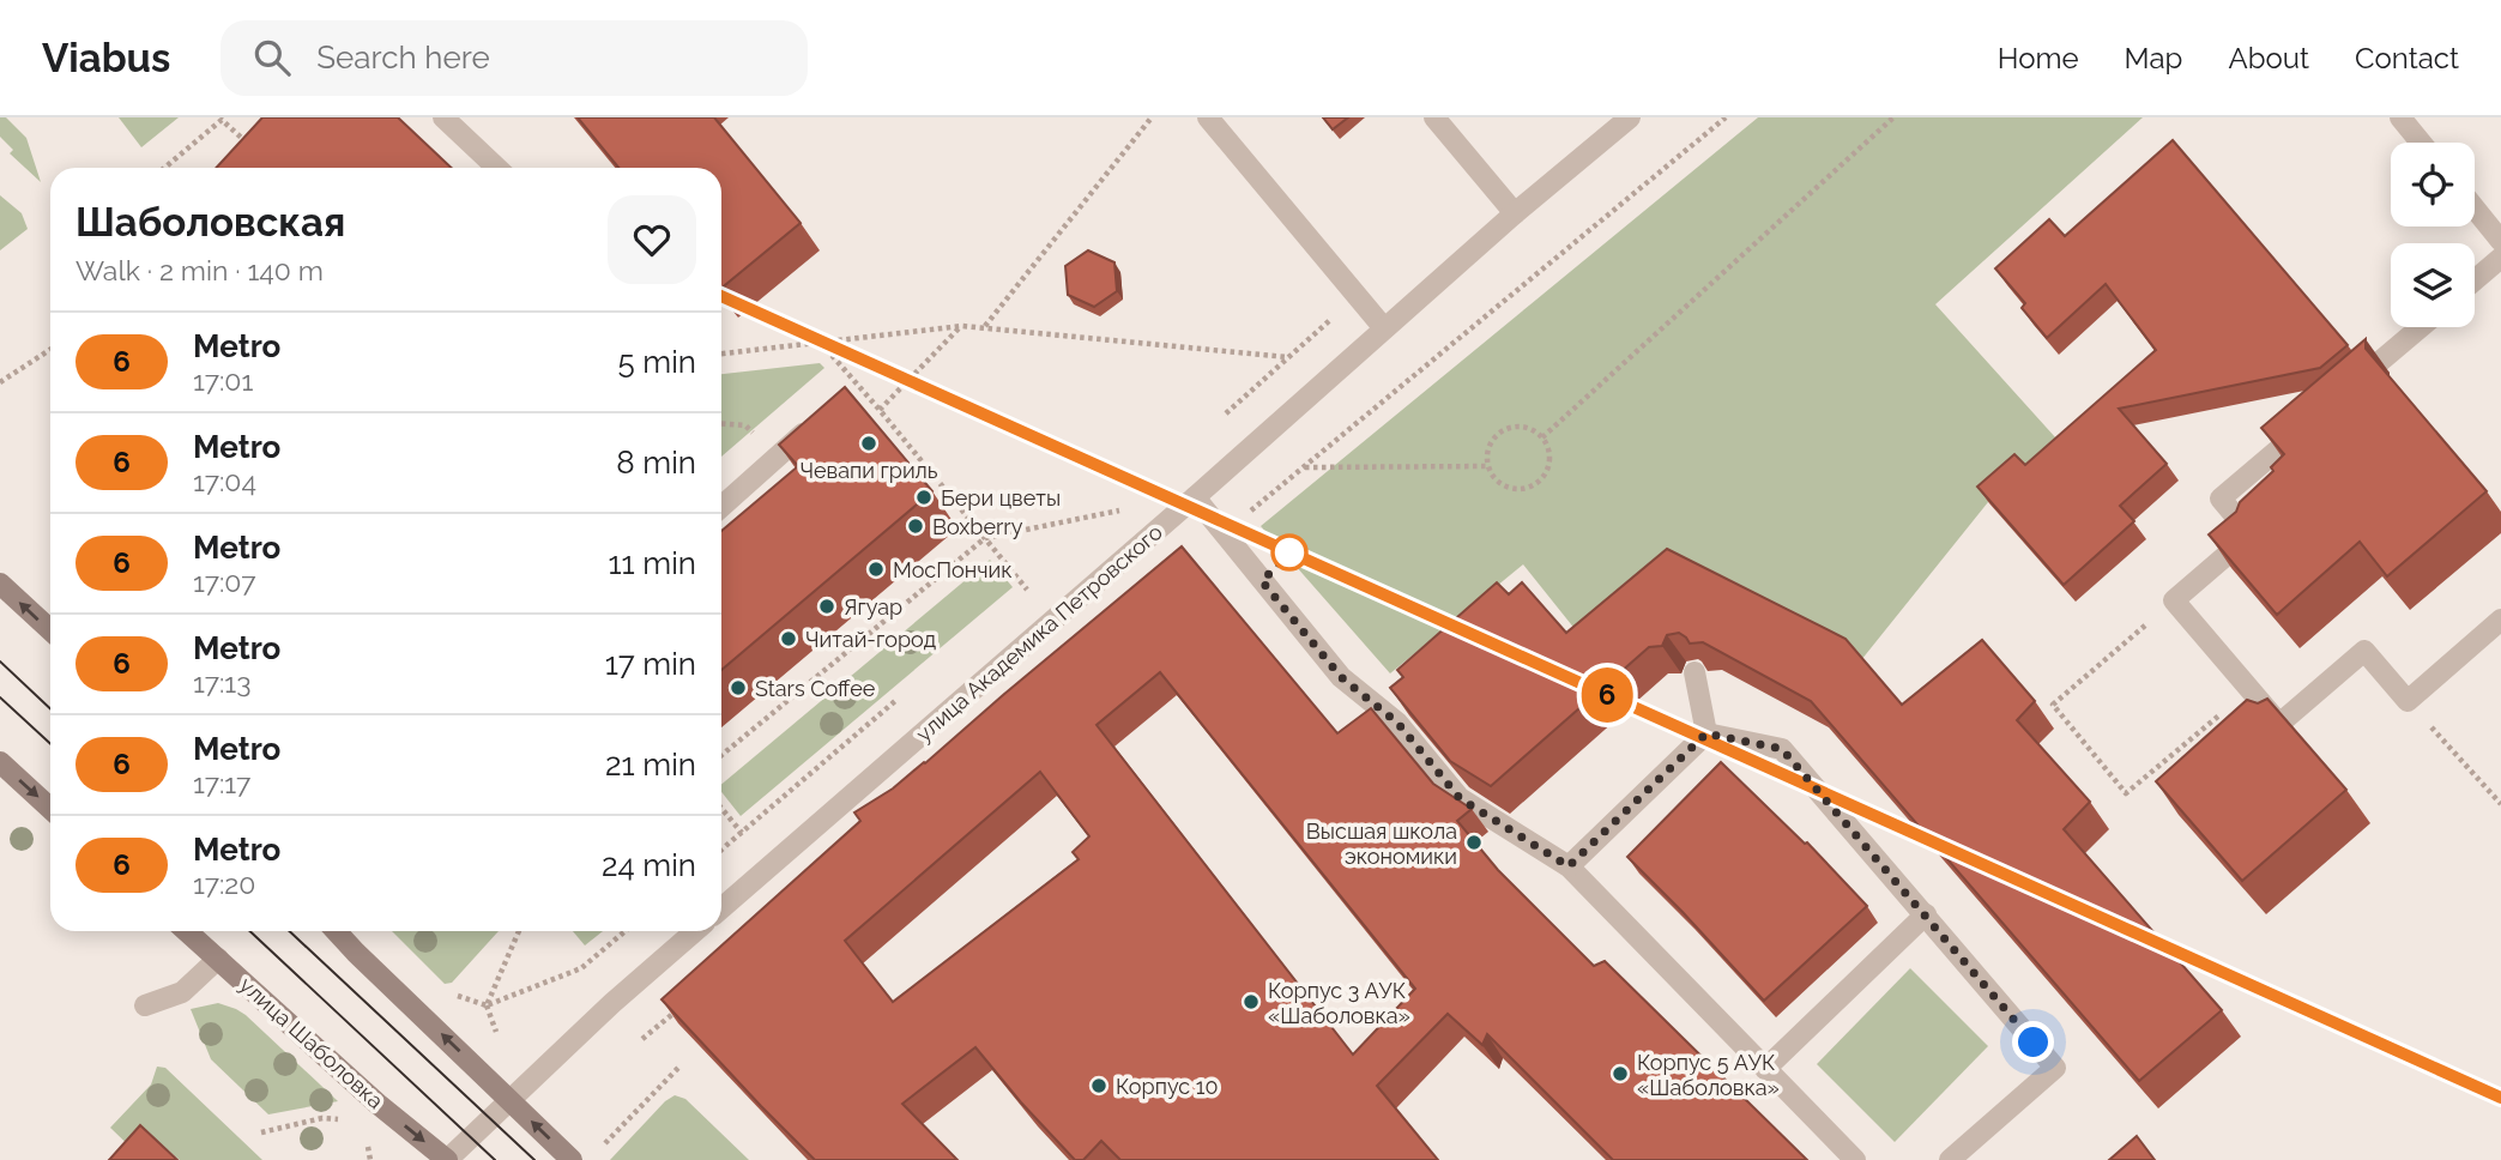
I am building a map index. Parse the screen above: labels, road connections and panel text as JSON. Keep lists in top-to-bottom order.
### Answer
{
  "streets": {
    "main road": ["улица Шаболовка"],
    "street": ["улица Академика Петровского"]
  },
  "places": [
    "Чевапи гриль",
    "Бери цветы",
    "Boxberry",
    "МосПончик",
    "Ягуар",
    "Читай-город",
    "Stars Coffee",
    "Высшая школа экономики",
    "Корпус 3 АУК «Шаболовка»",
    "Корпус 5 АУК «Шаболовка»",
    "Корпус 10"
  ],
  "lines": ["metro line 6"],
  "page": {
    "header": "Viabus",
    "search": "Search here",
    "nav": [
      "Home",
      "Map",
      "About",
      "Contact"
    ],
    "on_map": "6",
    "heading": ["Шаболовская", "Walk · 2 min · 140 m"],
    "list": [
      {
        "mark": "6",
        "name": "Metro",
        "note": "17:01",
        "value": "5 min"
      },
      {
        "mark": "6",
        "name": "Metro",
        "note": "17:04",
        "value": "8 min"
      },
      {
        "mark": "6",
        "name": "Metro",
        "note": "17:07",
        "value": "11 min"
      },
      {
        "mark": "6",
        "name": "Metro",
        "note": "17:13",
        "value": "17 min"
      },
      {
        "mark": "6",
        "name": "Metro",
        "note": "17:17",
        "value": "21 min"
      },
      {
        "mark": "6",
        "name": "Metro",
        "note": "17:20",
        "value": "24 min"
      }
    ]
  }
}
